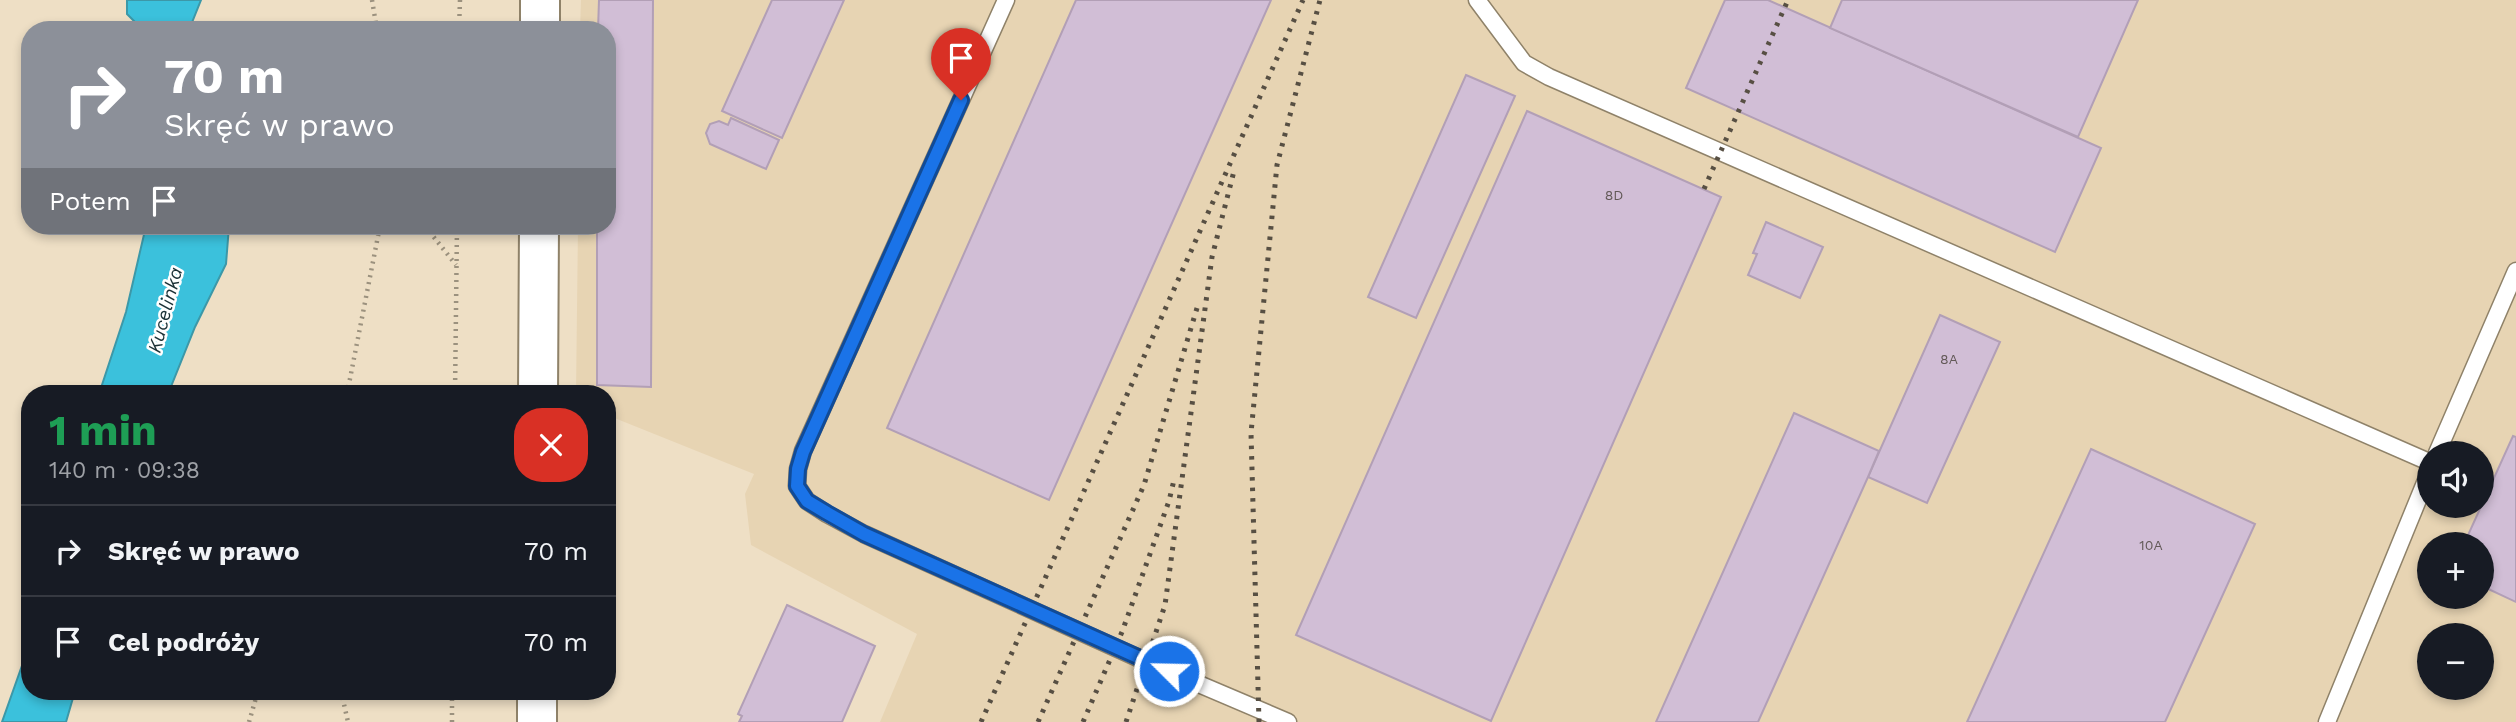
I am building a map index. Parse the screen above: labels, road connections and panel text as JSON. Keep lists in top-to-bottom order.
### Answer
{
  "water": ["Kucelinka"],
  "house_numbers": ["8D", "8A", "10A"],
  "page": {
    "turn": ["70 m", "Skręć w prawo"],
    "then": "Potem",
    "heading": ["1 min", "140 m · 09:38"],
    "map_buttons": ["+", "−"],
    "list": [
      {
        "name": "Skręć w prawo",
        "value": "70 m"
      },
      {
        "name": "Cel podróży",
        "value": "70 m"
      }
    ]
  }
}
